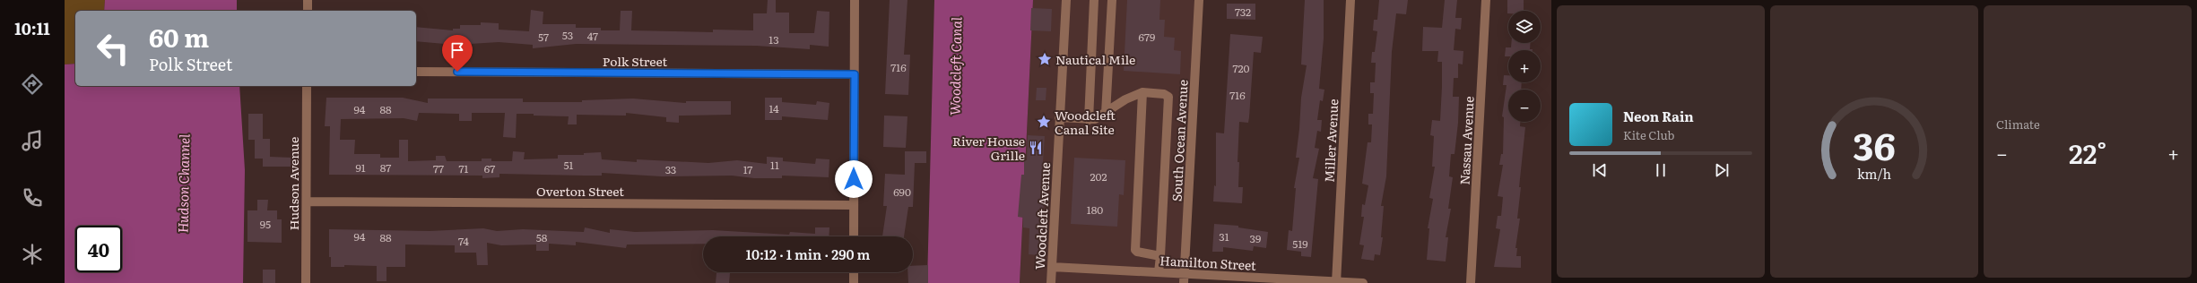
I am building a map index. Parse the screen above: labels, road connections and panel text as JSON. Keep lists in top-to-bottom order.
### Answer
{
  "streets": {
    "street": [
      "Polk Street",
      "South Ocean Avenue",
      "Miller Avenue",
      "Nassau Avenue",
      "Hudson Avenue",
      "Overton Street",
      "Woodcleft Avenue",
      "Hamilton Street"
    ]
  },
  "crossings": [
    ["South Ocean Avenue", "Hamilton Street"],
    ["Miller Avenue", "Hamilton Street"],
    ["Hudson Avenue", "Overton Street"],
    ["Woodcleft Avenue", "Hamilton Street"]
  ],
  "water": ["Woodcleft Canal", "Hudson Channel"],
  "places": {
    "place": ["Nautical Mile", "Woodcleft Canal Site"],
    "restaurant": ["River House Grille"]
  },
  "house_numbers": [
    "732",
    "53",
    "47",
    "57",
    "679",
    "13",
    "716",
    "720",
    "716",
    "14",
    "94",
    "88",
    "51",
    "11",
    "91",
    "87",
    "77",
    "71",
    "67",
    "33",
    "17",
    "202",
    "690",
    "180",
    "95",
    "94",
    "31",
    "88",
    "58",
    "39",
    "74",
    "519"
  ],
  "page": {
    "tabs": "10:11",
    "tile": "Climate",
    "map_buttons": ["+", "−"],
    "turn": ["60 m", "Polk Street"],
    "song": ["Neon Rain", "Kite Club"],
    "heat": ["−", "22°", "+"],
    "limit": "40",
    "trip": "10:12 · 1 min · 290 m",
    "gauge": ["36", "km/h"]
  }
}
